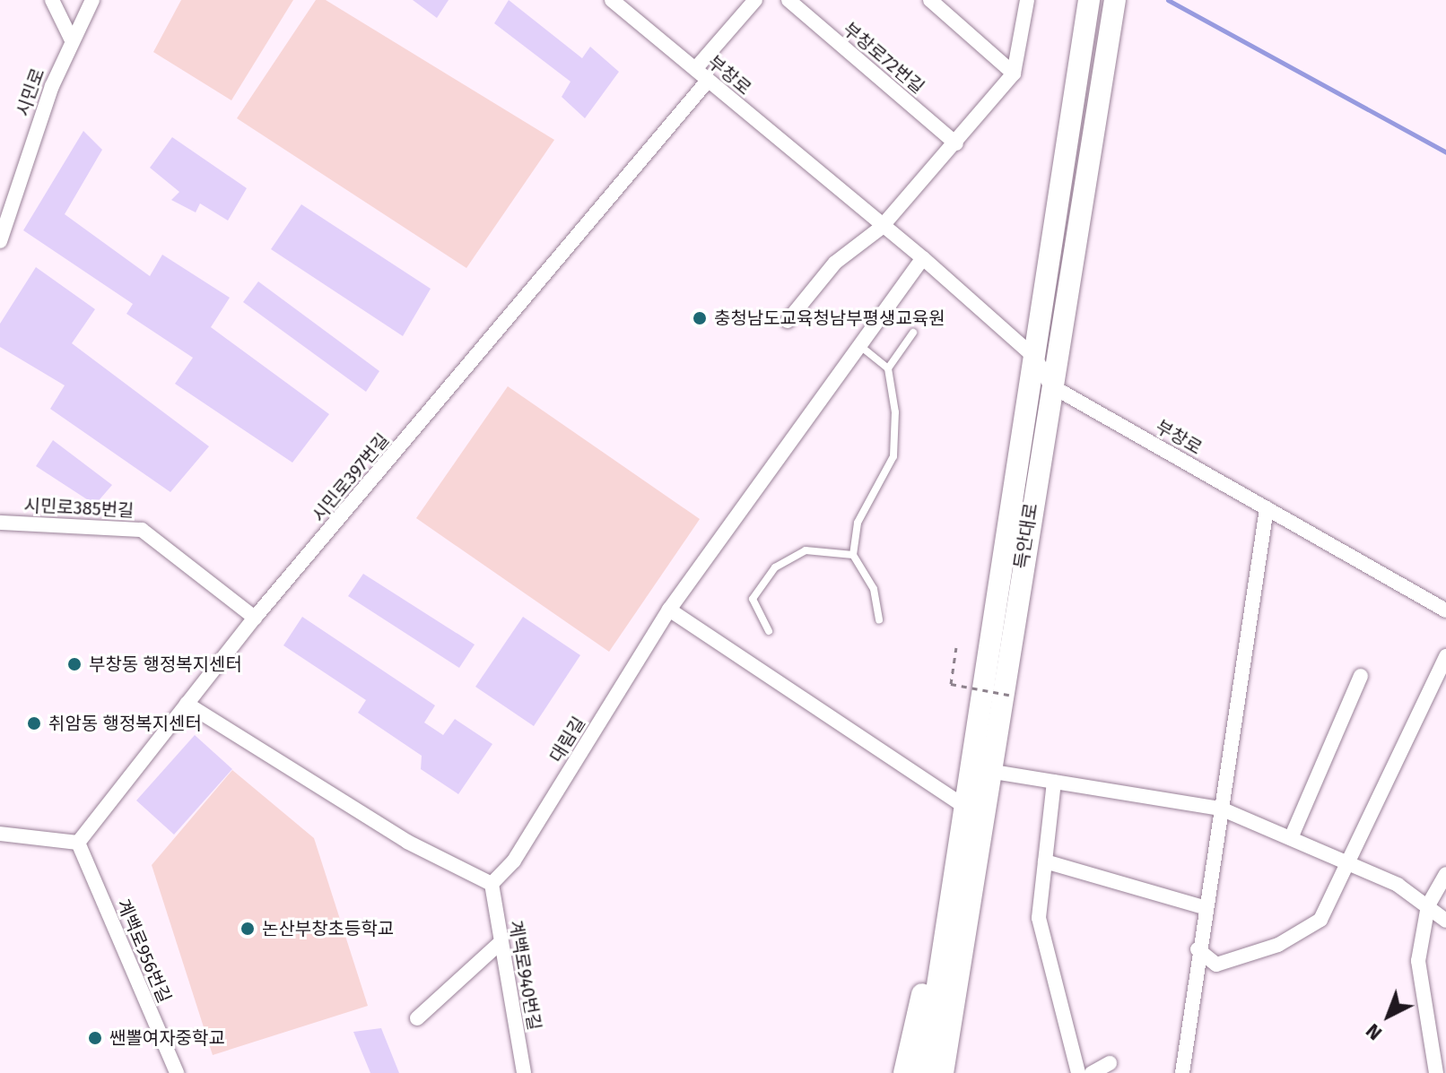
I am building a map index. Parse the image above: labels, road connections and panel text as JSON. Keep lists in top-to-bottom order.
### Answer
{
  "streets": {
    "street": [
      "부창로72번길",
      "부창로",
      "시민로",
      "시민로397번길",
      "시민로385번길",
      "득안대로",
      "대림길",
      "계백로956번길",
      "계백로940번길"
    ]
  },
  "crossings": [
    ["부창로", "시민로397번길"],
    ["부창로", "득안대로"],
    ["시민로397번길", "시민로385번길"],
    ["시민로397번길", "계백로956번길"],
    ["대림길", "계백로940번길"]
  ],
  "places": [
    "충청남도교육청남부평생교육원",
    "부창동 행정복지센터",
    "취암동 행정복지센터",
    "논산부창초등학교",
    "쌘뽈여자중학교"
  ],
  "north": "bottom left"
}
